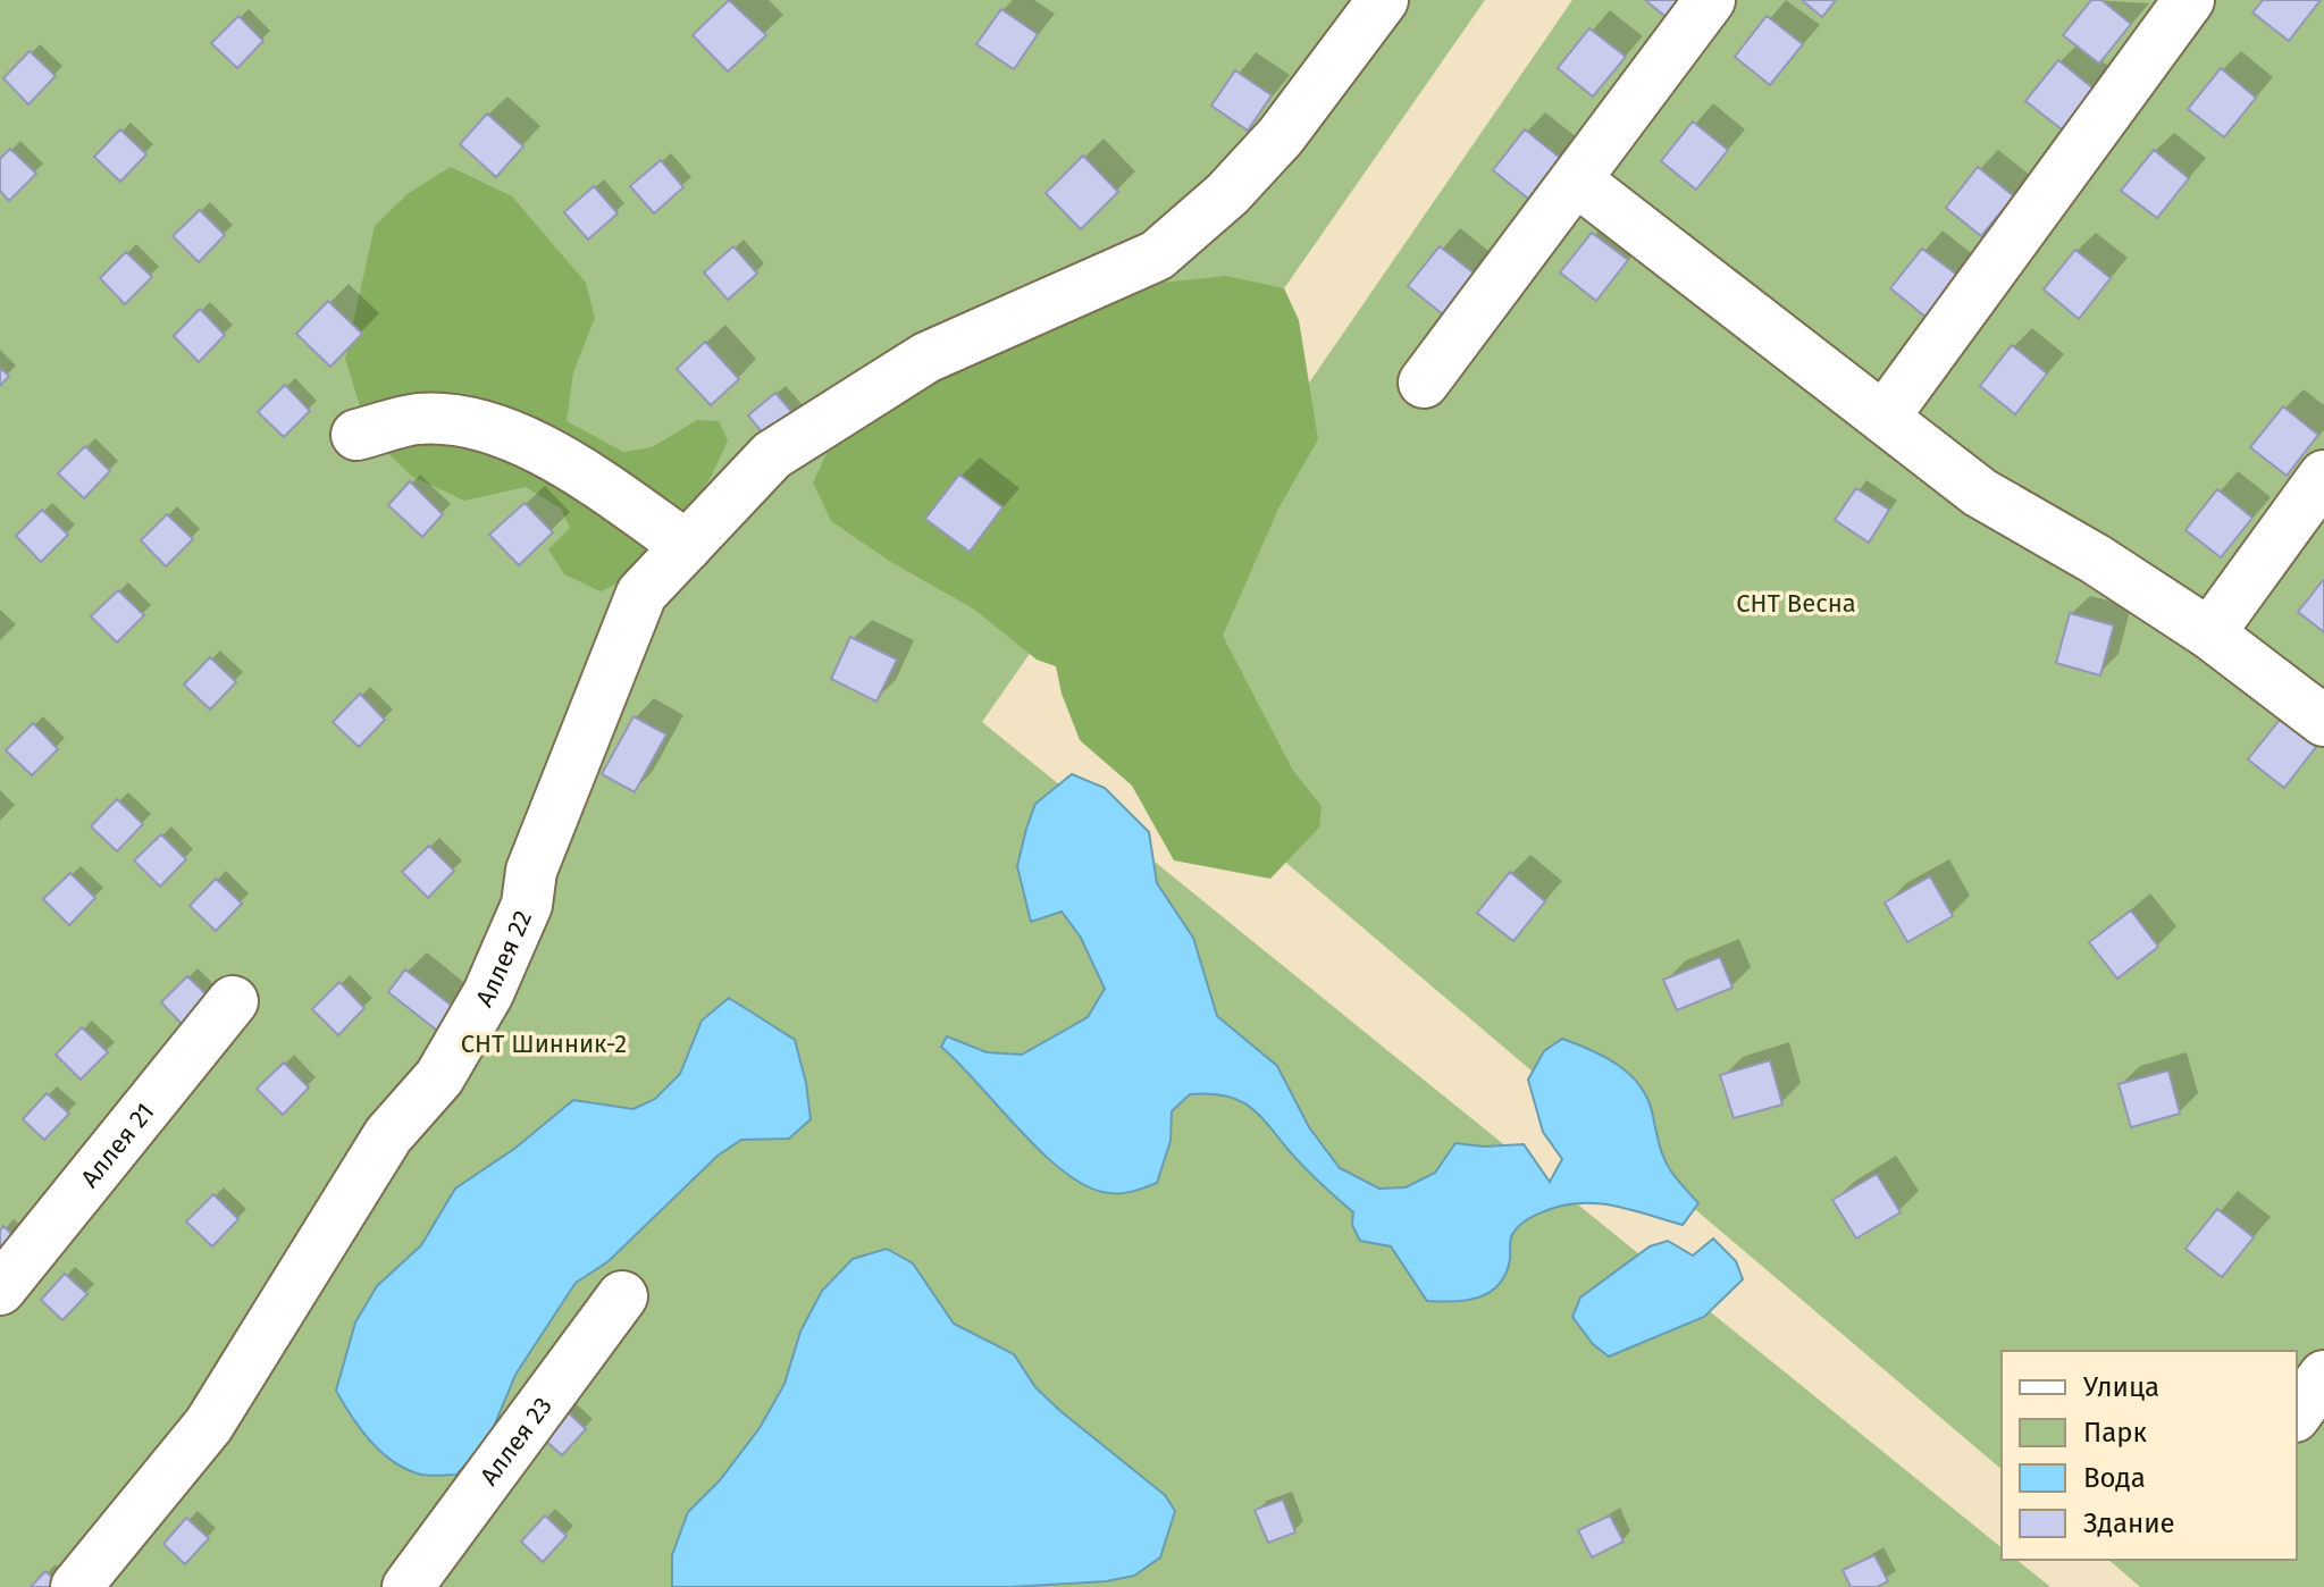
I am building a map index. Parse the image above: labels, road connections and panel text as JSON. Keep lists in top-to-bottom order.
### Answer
{
  "streets": {
    "street": ["Аллея 22", "Аллея 21", "Аллея 23"]
  },
  "parks": ["СНТ Весна", "СНТ Шинник-2"],
  "legend": [
    "Улица",
    "Парк",
    "Вода",
    "Здание"
  ]
}
